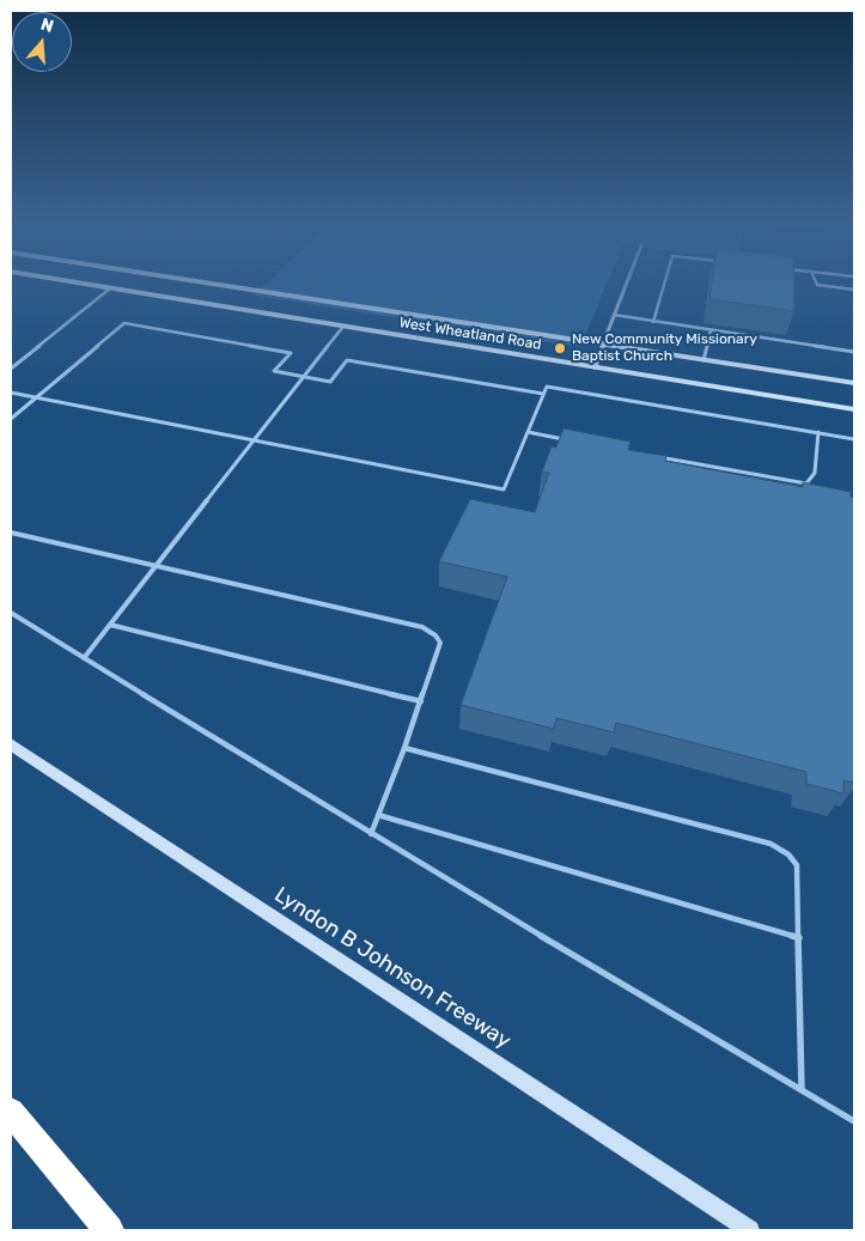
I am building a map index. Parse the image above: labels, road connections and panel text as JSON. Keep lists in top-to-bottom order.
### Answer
{
  "streets": {
    "main road": ["West Wheatland Road", "Lyndon B Johnson Freeway"]
  },
  "places": ["New Community Missionary Baptist Church"],
  "north": "top"
}
